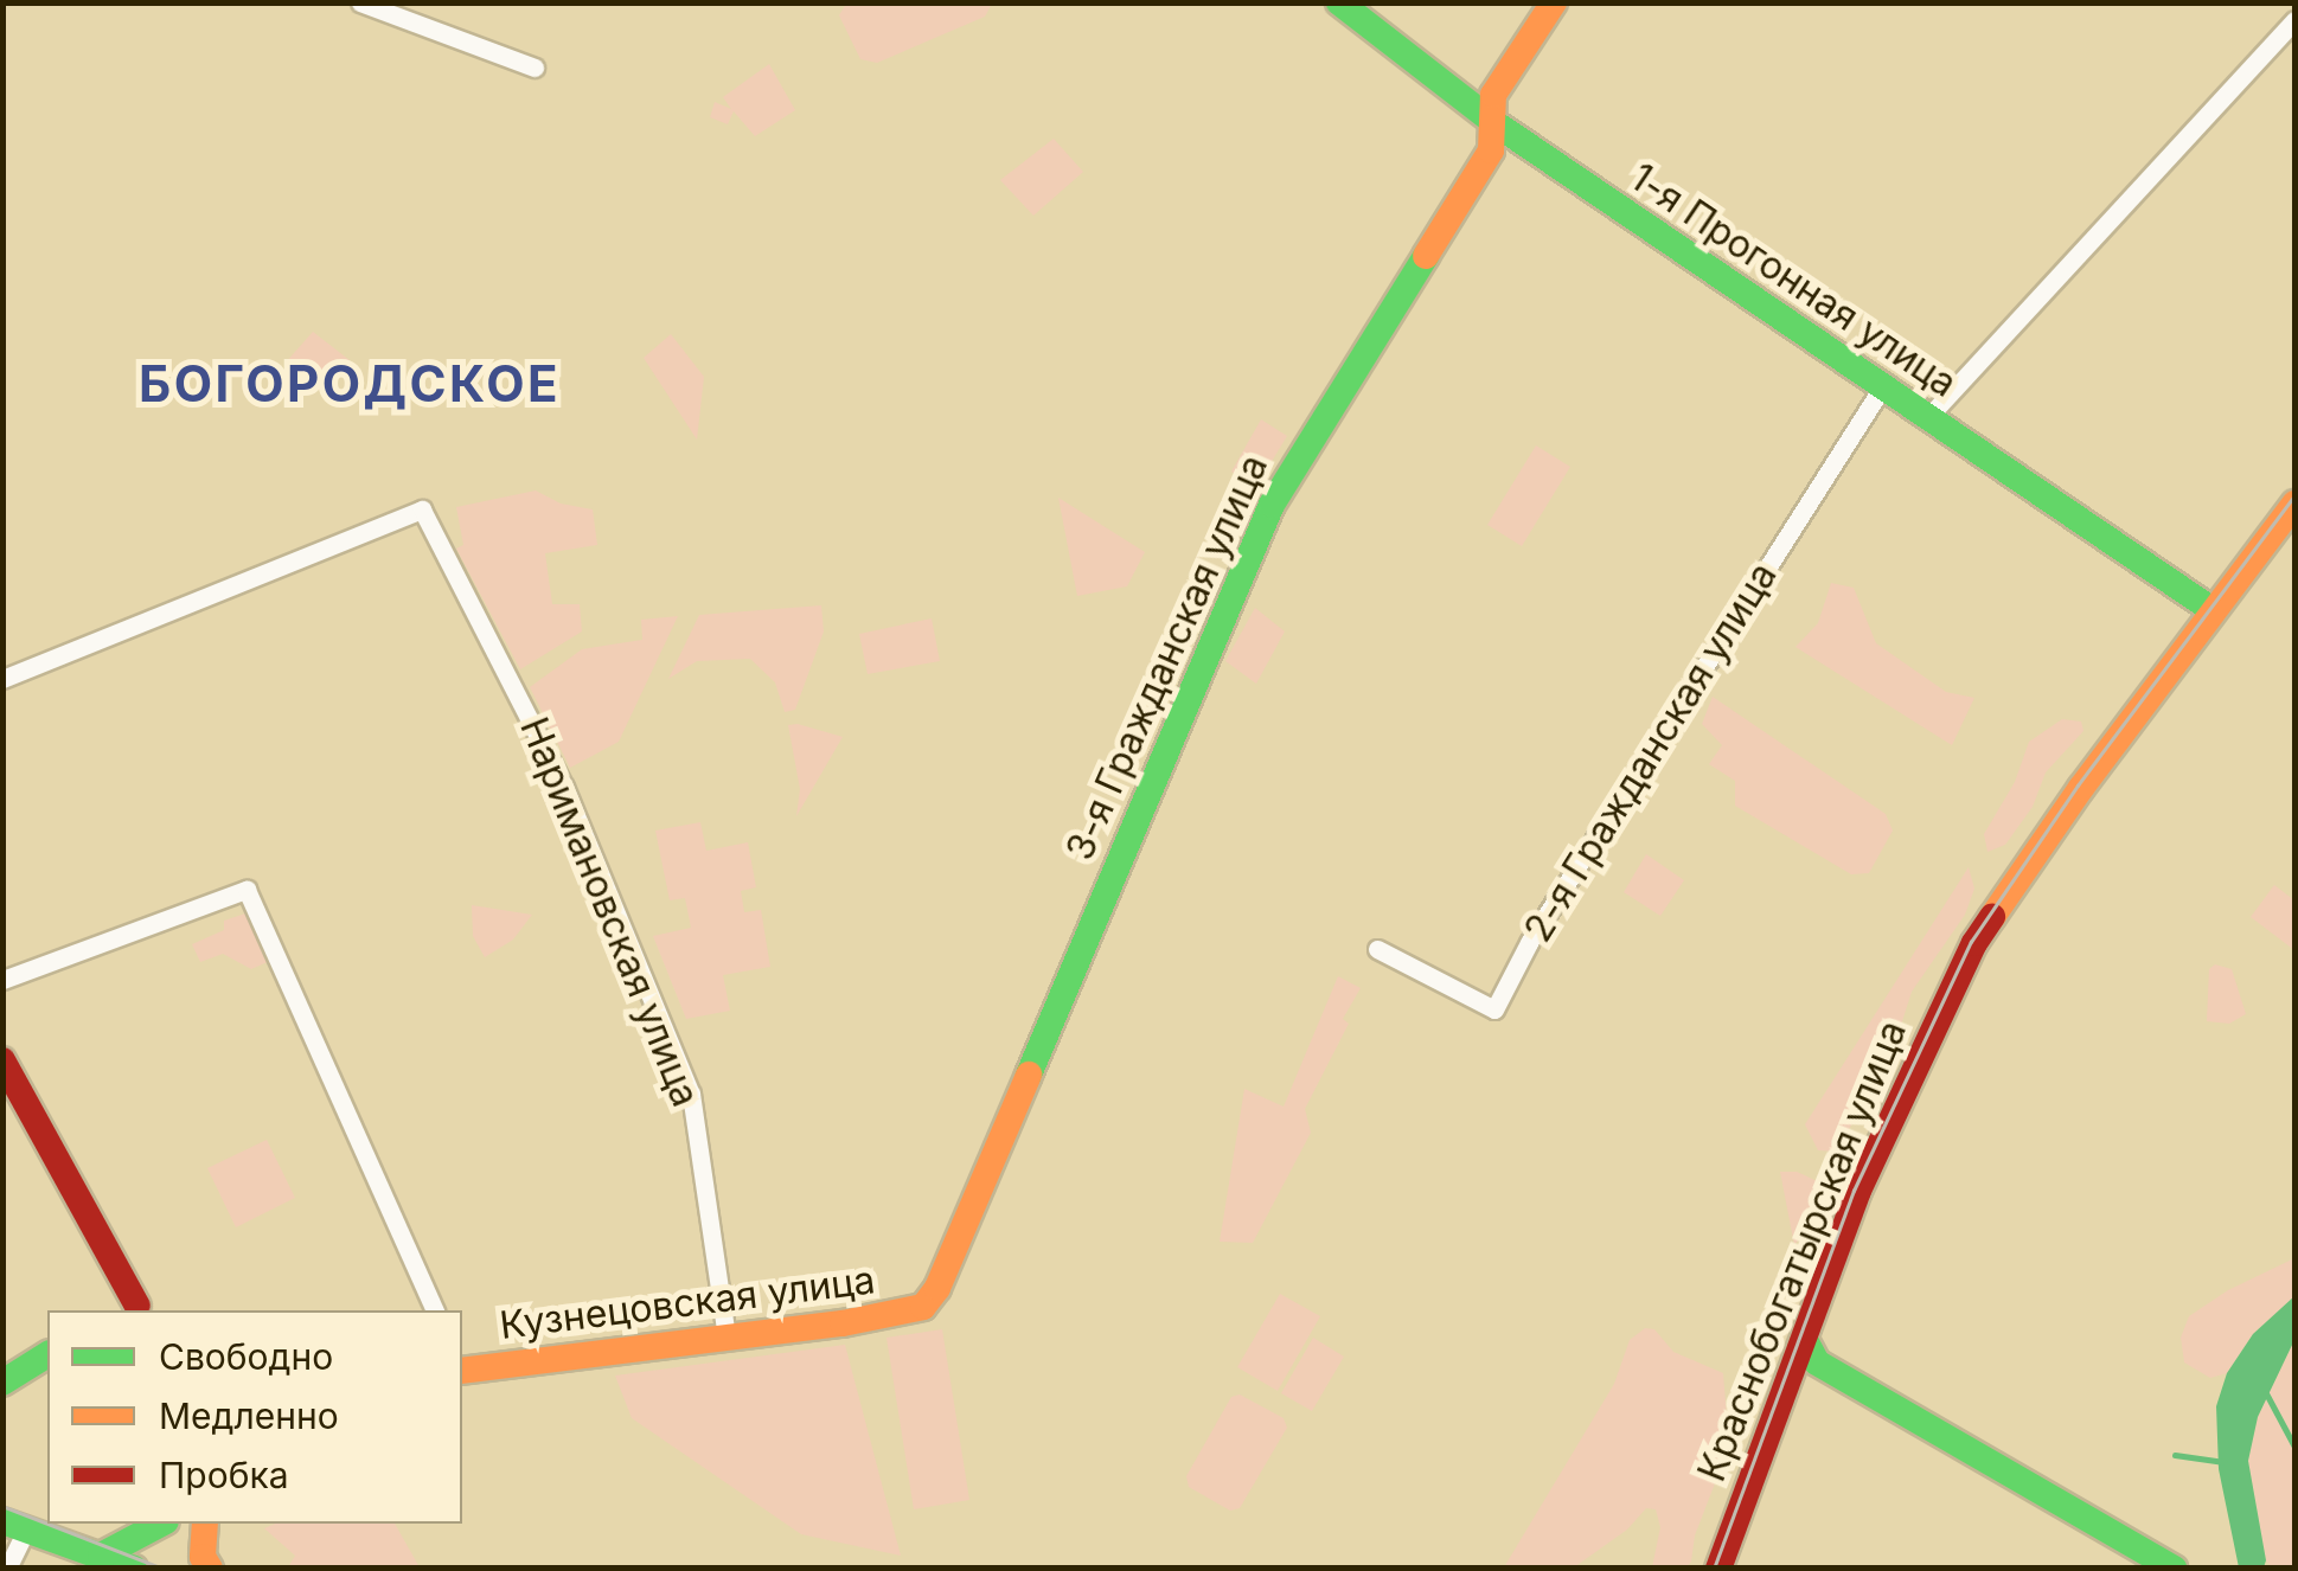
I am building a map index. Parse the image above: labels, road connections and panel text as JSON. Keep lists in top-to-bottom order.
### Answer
{
  "streets": {
    "street": [
      "1-я Прогонная улица",
      "3-я Гражданская улица",
      "2-я Гражданская улица",
      "Наримановская улица",
      "Краснобогатырская улица",
      "Кузнецовская улица"
    ]
  },
  "crossings": [
    ["1-я Прогонная улица", "3-я Гражданская улица"],
    ["1-я Прогонная улица", "2-я Гражданская улица"],
    ["1-я Прогонная улица", "Краснобогатырская улица"],
    ["3-я Гражданская улица", "Кузнецовская улица"],
    ["Наримановская улица", "Кузнецовская улица"]
  ],
  "districts": ["БОГОРОДСКОЕ"],
  "legend": ["Свободно", "Медленно", "Пробка"]
}
